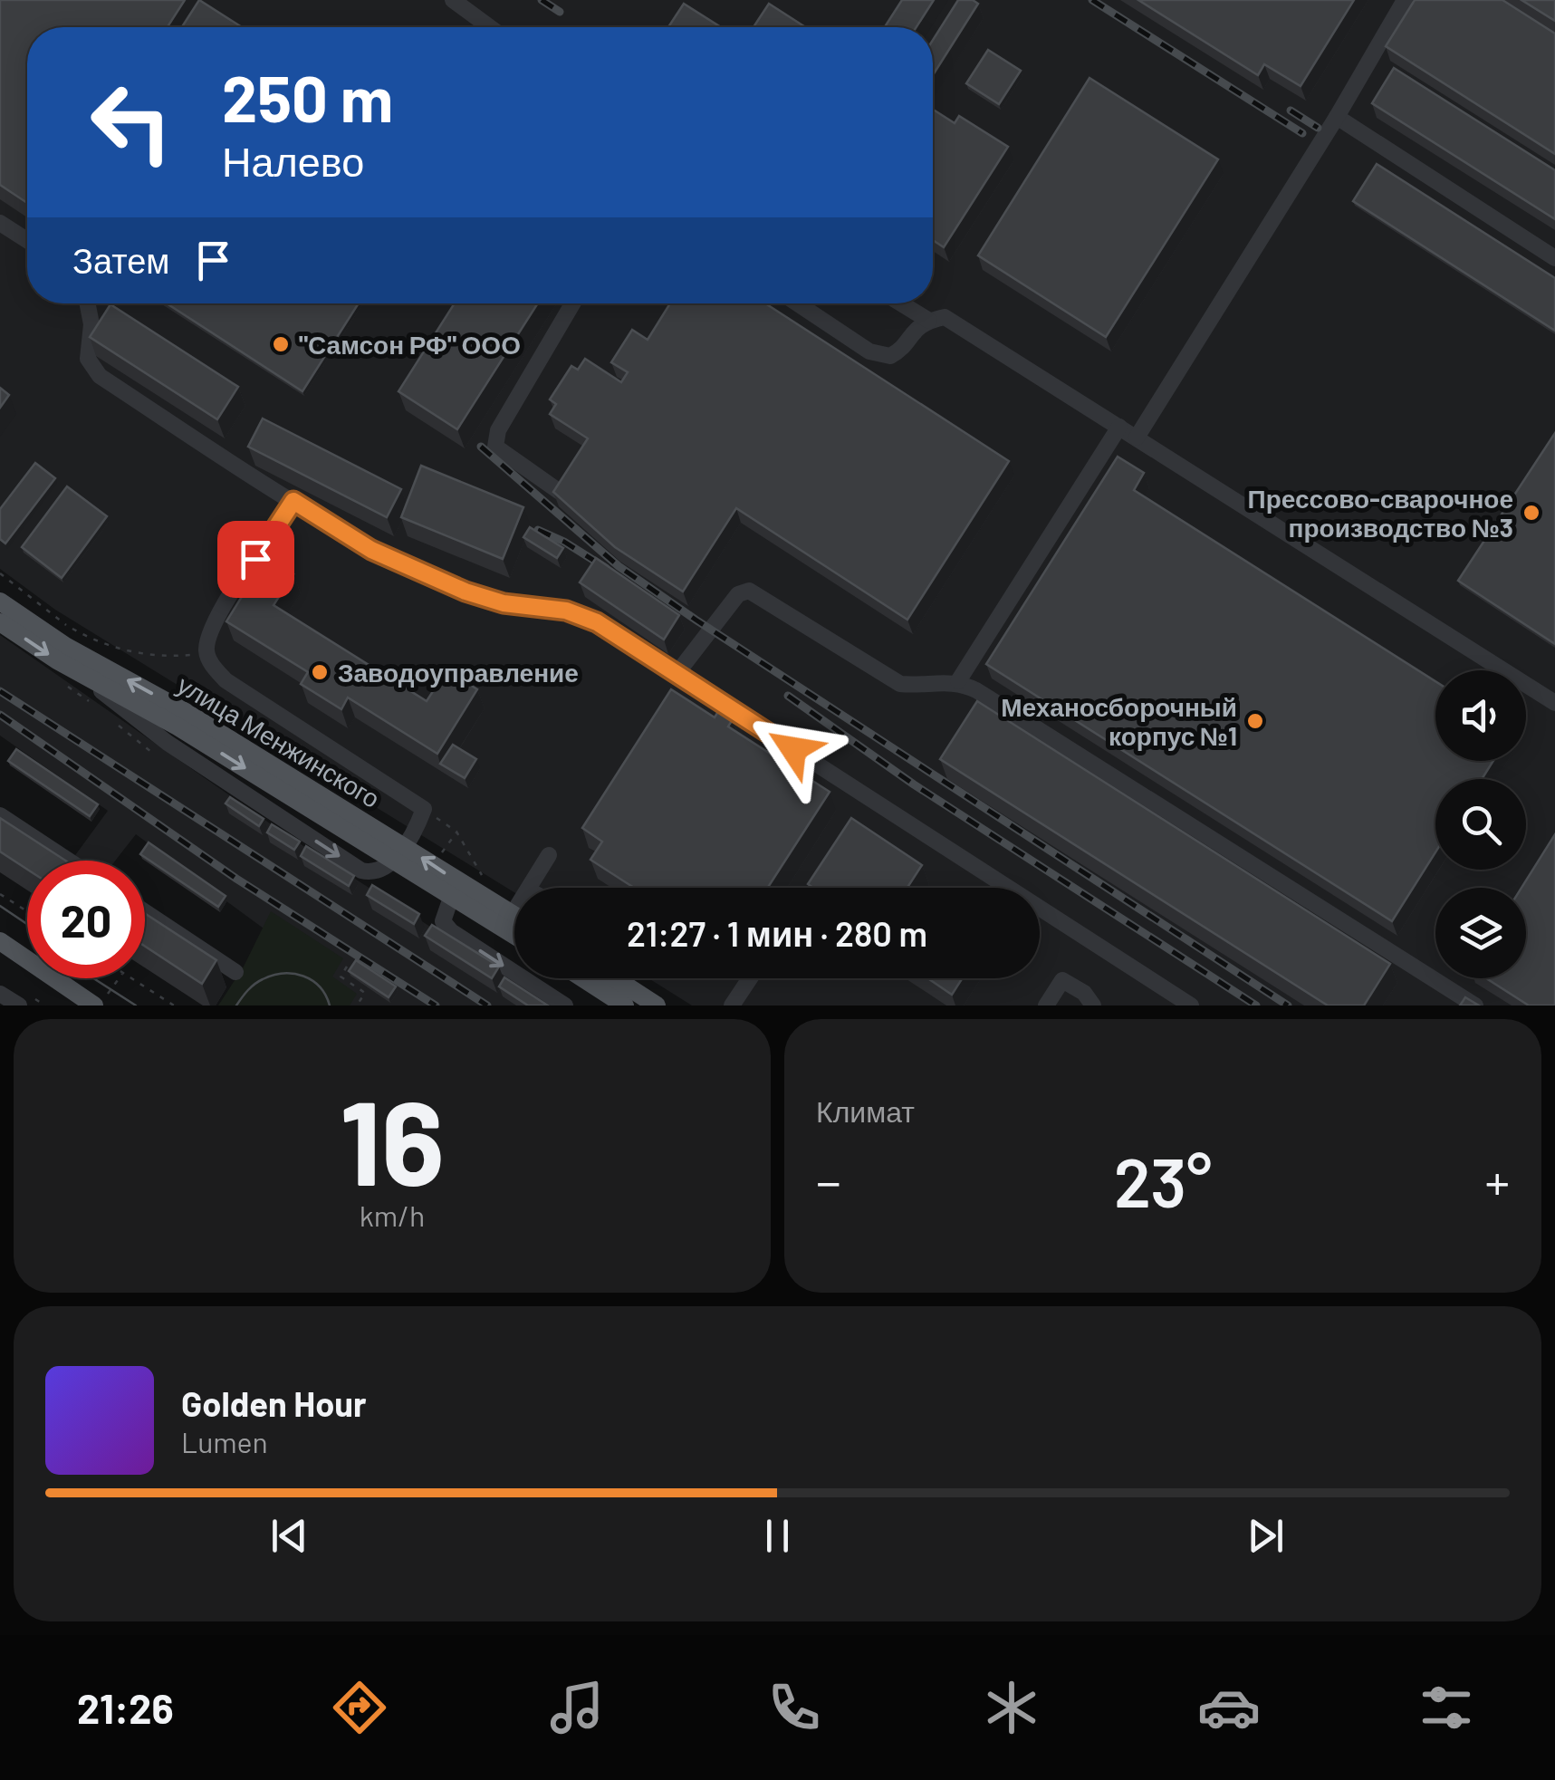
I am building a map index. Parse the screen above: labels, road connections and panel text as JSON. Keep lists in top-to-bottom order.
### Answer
{
  "streets": {
    "main road": ["улица Менжинского"]
  },
  "places": [
    "\"Самсон РФ\" ООО",
    "Прессово-сварочное производство №3",
    "Заводоуправление",
    "Механосборочный корпус №1"
  ],
  "page": {
    "turn": ["250 m", "Налево"],
    "then": "Затем",
    "limit": "20",
    "trip": "21:27 · 1 мин · 280 m",
    "tile": [
      ["16", "km/h"],
      "Климат"
    ],
    "heat": ["−", "23°", "+"],
    "song": ["Golden Hour", "Lumen"],
    "tabs": "21:26"
  }
}
